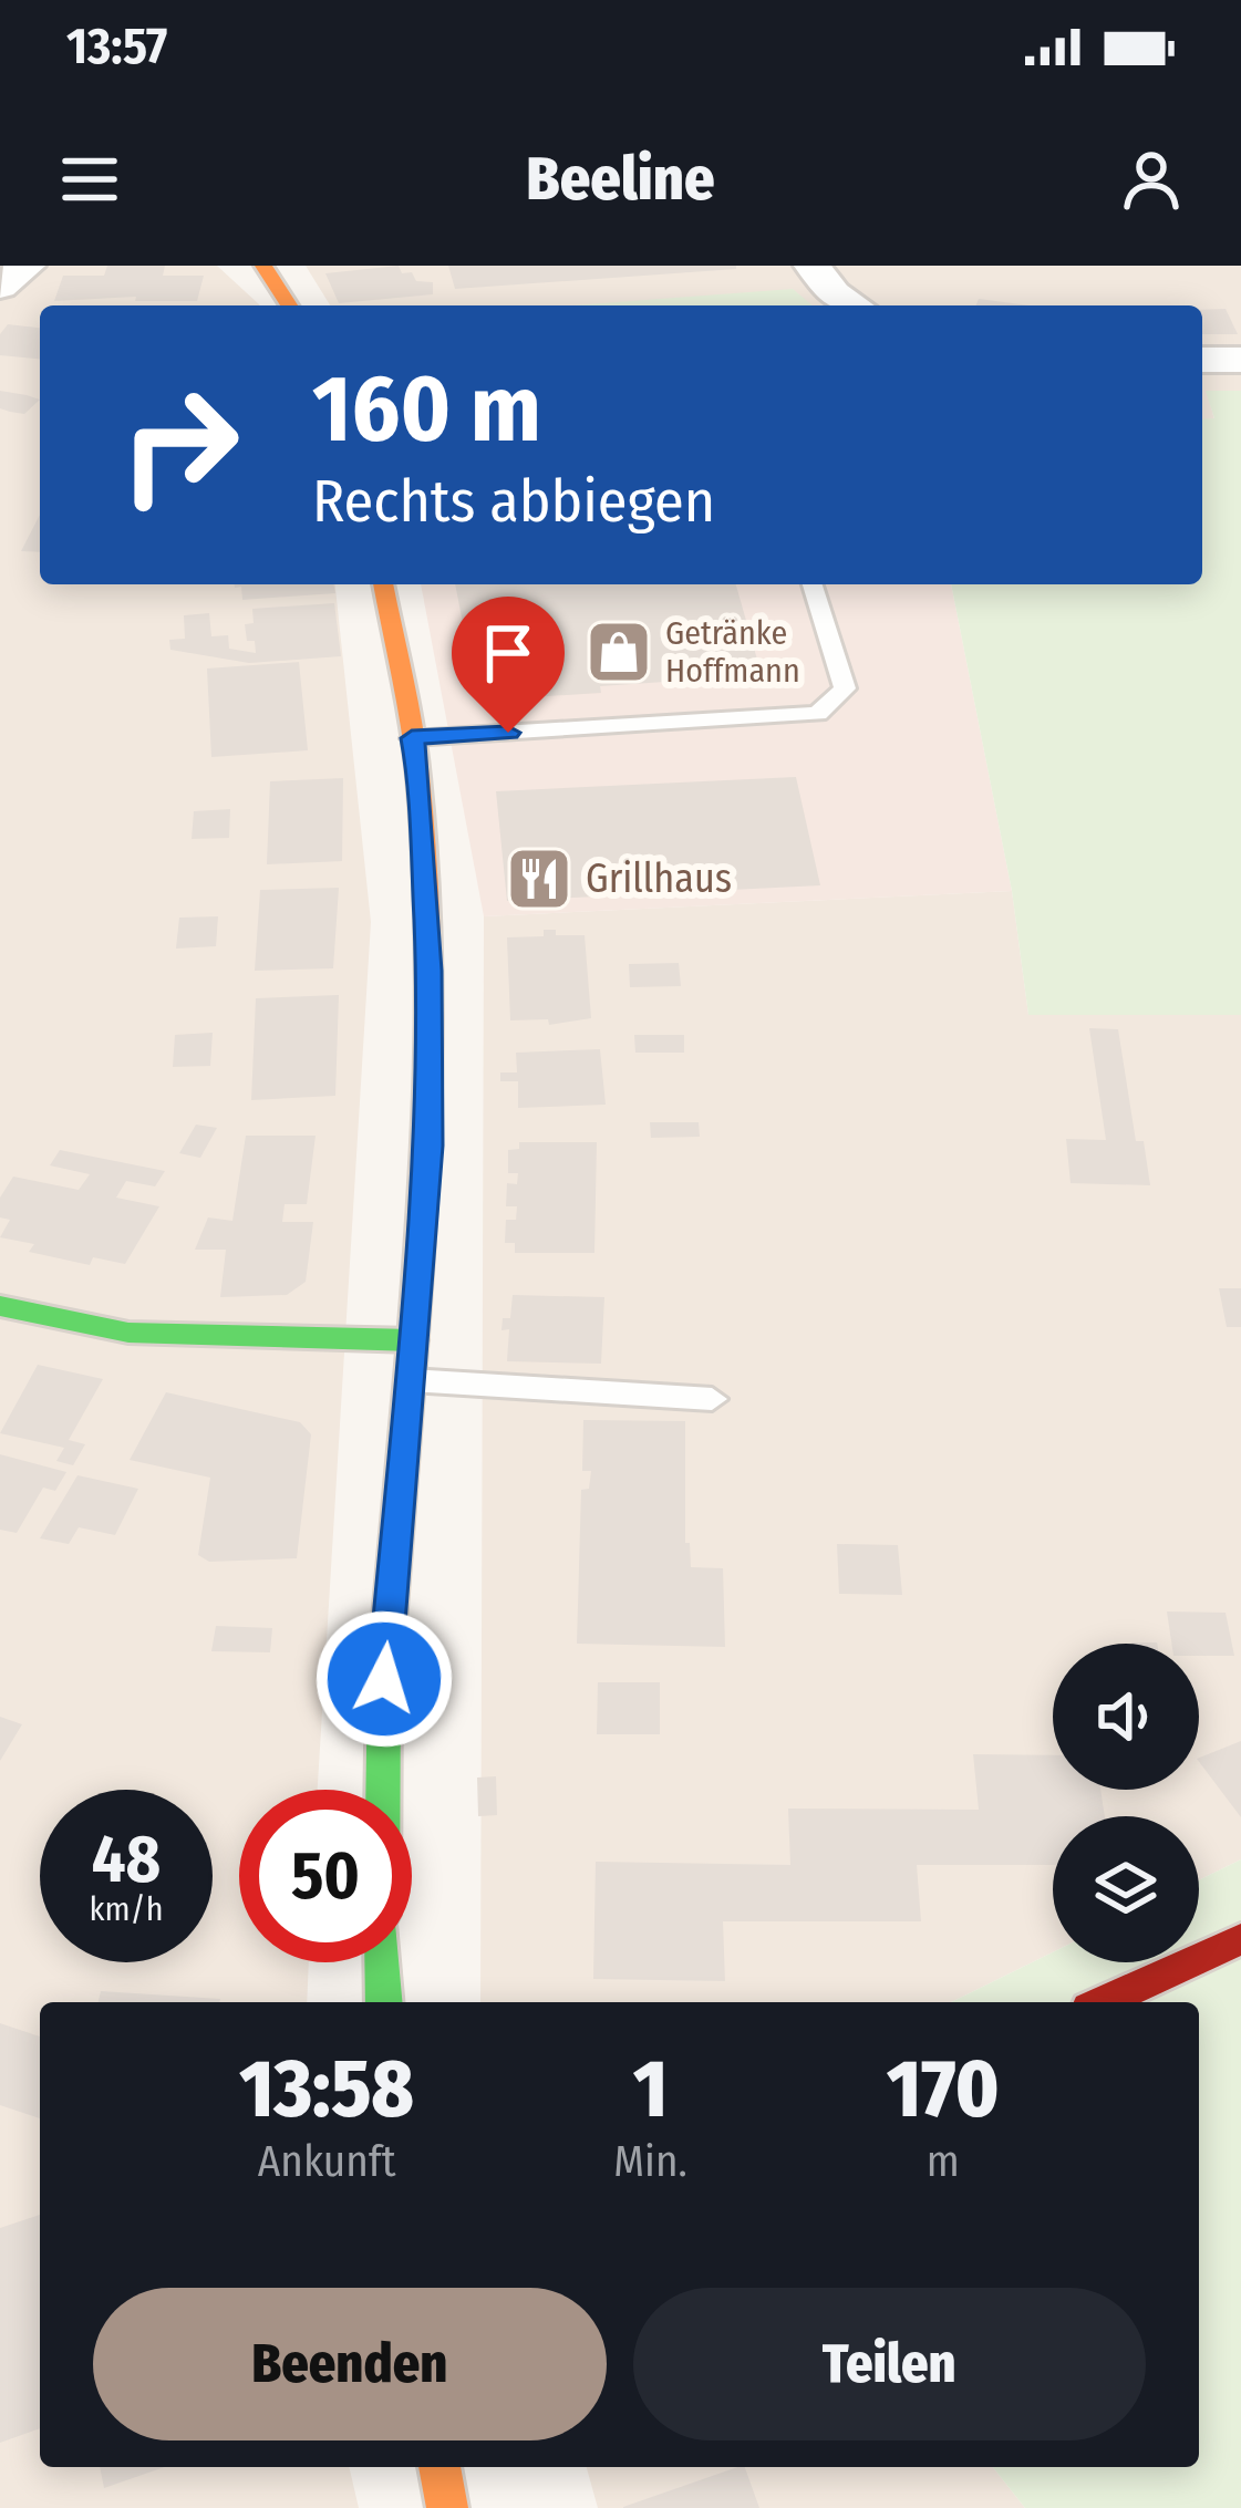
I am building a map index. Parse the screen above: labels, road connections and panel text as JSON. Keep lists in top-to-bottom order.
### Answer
{
  "places": {
    "shop": ["Getränke Hoffmann"],
    "restaurant": ["Grillhaus"]
  },
  "page": {
    "status": "13:57",
    "header": "Beeline",
    "turn": ["160 m", "Rechts abbiegen"],
    "speed": "48 km/h",
    "limit": "50",
    "eta": [
      "13:58",
      "Ankunft",
      "1",
      "Min.",
      "170",
      "m"
    ],
    "buttons": ["Beenden", "Teilen"]
  }
}
